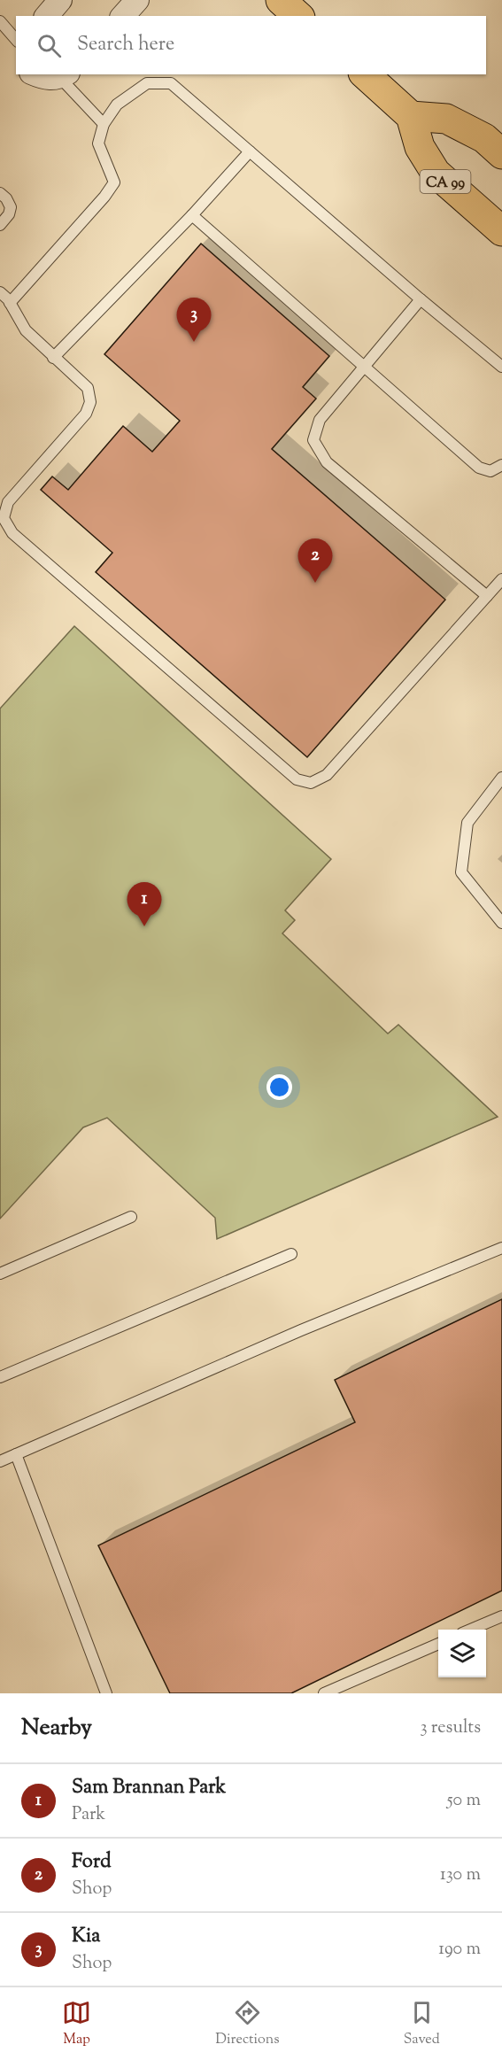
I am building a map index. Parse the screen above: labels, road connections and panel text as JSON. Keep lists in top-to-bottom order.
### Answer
{
  "streets": {
    "highway": ["CA 99"]
  },
  "page": {
    "search": "Search here",
    "pins": ["3", "2", "1"],
    "heading": ["Nearby", "3 results"],
    "list": [
      {
        "mark": "1",
        "name": "Sam Brannan Park",
        "note": "Park",
        "value": "50 m"
      },
      {
        "mark": "2",
        "name": "Ford",
        "note": "Shop",
        "value": "130 m"
      },
      {
        "mark": "3",
        "name": "Kia",
        "note": "Shop",
        "value": "190 m"
      }
    ],
    "nav": ["Map", "Directions", "Saved"]
  }
}
